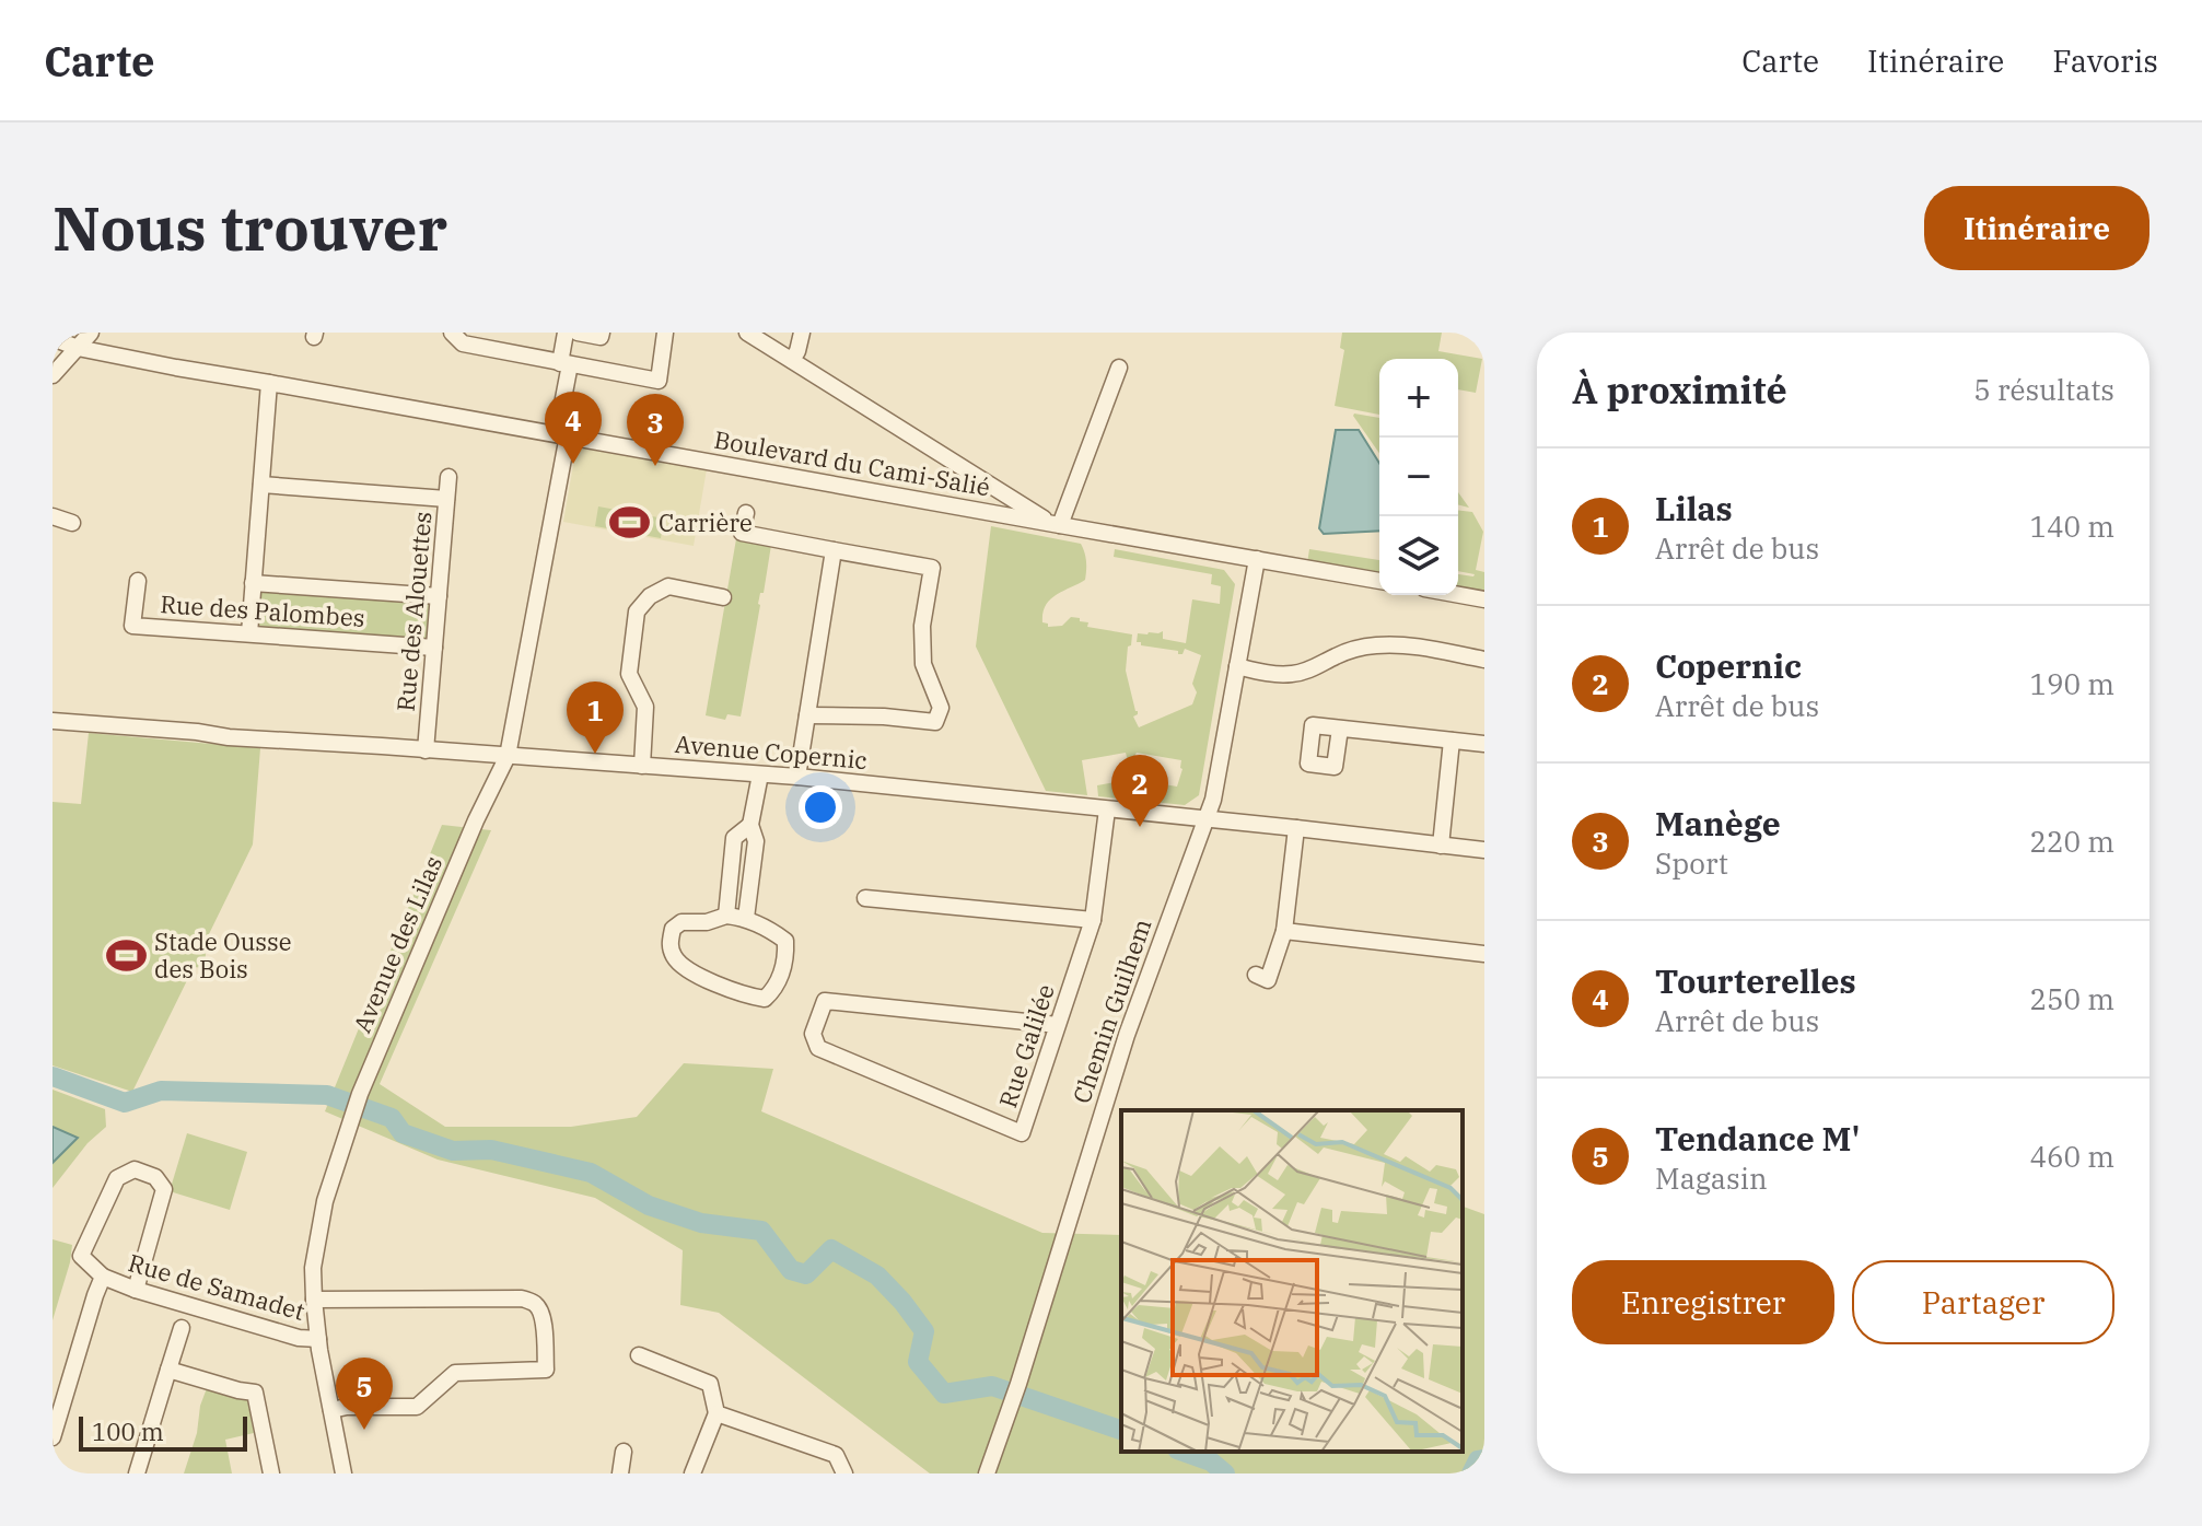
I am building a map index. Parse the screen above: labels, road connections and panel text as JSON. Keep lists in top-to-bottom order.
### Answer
{
  "streets": {
    "street": [
      "Boulevard du Cami-Salié",
      "Rue des Palombes",
      "Rue des Alouettes",
      "Avenue Copernic",
      "Avenue des Lilas",
      "Chemin Guilhem",
      "Rue Galilée",
      "Rue de Samadet"
    ]
  },
  "crossings": [
    ["Boulevard du Cami-Salié", "Avenue des Lilas"],
    ["Boulevard du Cami-Salié", "Chemin Guilhem"],
    ["Rue des Palombes", "Rue des Alouettes"],
    ["Rue des Alouettes", "Avenue Copernic"],
    ["Avenue Copernic", "Avenue des Lilas"],
    ["Avenue Copernic", "Chemin Guilhem"],
    ["Avenue Copernic", "Rue Galilée"],
    ["Avenue des Lilas", "Rue de Samadet"]
  ],
  "places": {
    "sports": ["Carrière", "Stade Ousse des Bois"]
  },
  "scale_bar": "100 m",
  "page": {
    "header": "Carte",
    "nav": ["Carte", "Itinéraire", "Favoris"],
    "buttons": [
      "Itinéraire",
      ["Enregistrer", "Partager"]
    ],
    "title": "Nous trouver",
    "heading": ["À proximité", "5 résultats"],
    "map_buttons": ["+", "−"],
    "pins": [
      "4",
      "3",
      "1",
      "2",
      "5"
    ],
    "list": [
      {
        "mark": "1",
        "name": "Lilas",
        "note": "Arrêt de bus",
        "value": "140 m"
      },
      {
        "mark": "2",
        "name": "Copernic",
        "note": "Arrêt de bus",
        "value": "190 m"
      },
      {
        "mark": "3",
        "name": "Manège",
        "note": "Sport",
        "value": "220 m"
      },
      {
        "mark": "4",
        "name": "Tourterelles",
        "note": "Arrêt de bus",
        "value": "250 m"
      },
      {
        "mark": "5",
        "name": "Tendance M'",
        "note": "Magasin",
        "value": "460 m"
      }
    ],
    "scale": "100 m"
  }
}
